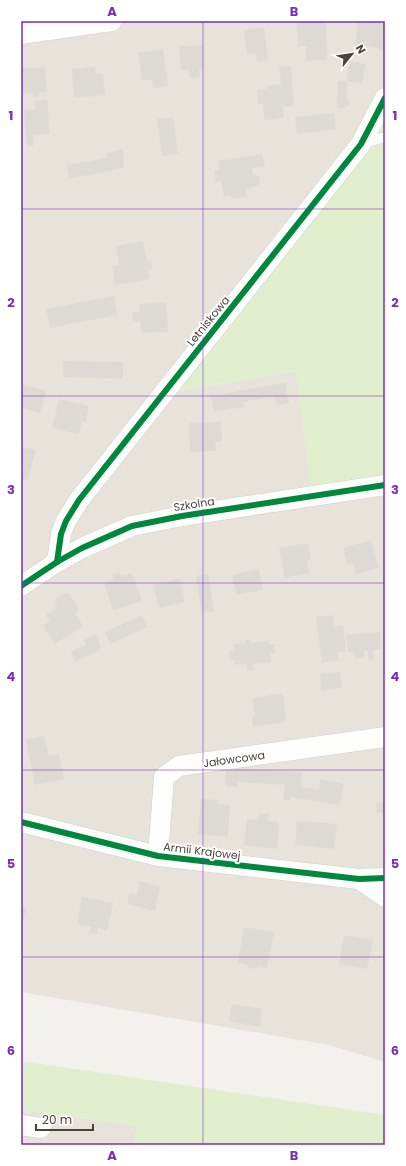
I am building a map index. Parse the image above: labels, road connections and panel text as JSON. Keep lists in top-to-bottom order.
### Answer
{
  "streets": {
    "street": [
      "Letniskowa",
      "Szkolna",
      "Jałowcowa",
      "Armii Krajowej"
    ]
  },
  "crossings": [
    ["Letniskowa", "Szkolna"],
    ["Jałowcowa", "Armii Krajowej"]
  ],
  "scale_bar": "20 m",
  "north": "top right",
  "grid": {
    "columns": ["A", "B"],
    "rows": [
      "1",
      "2",
      "3",
      "4",
      "5",
      "6"
    ]
  }
}
